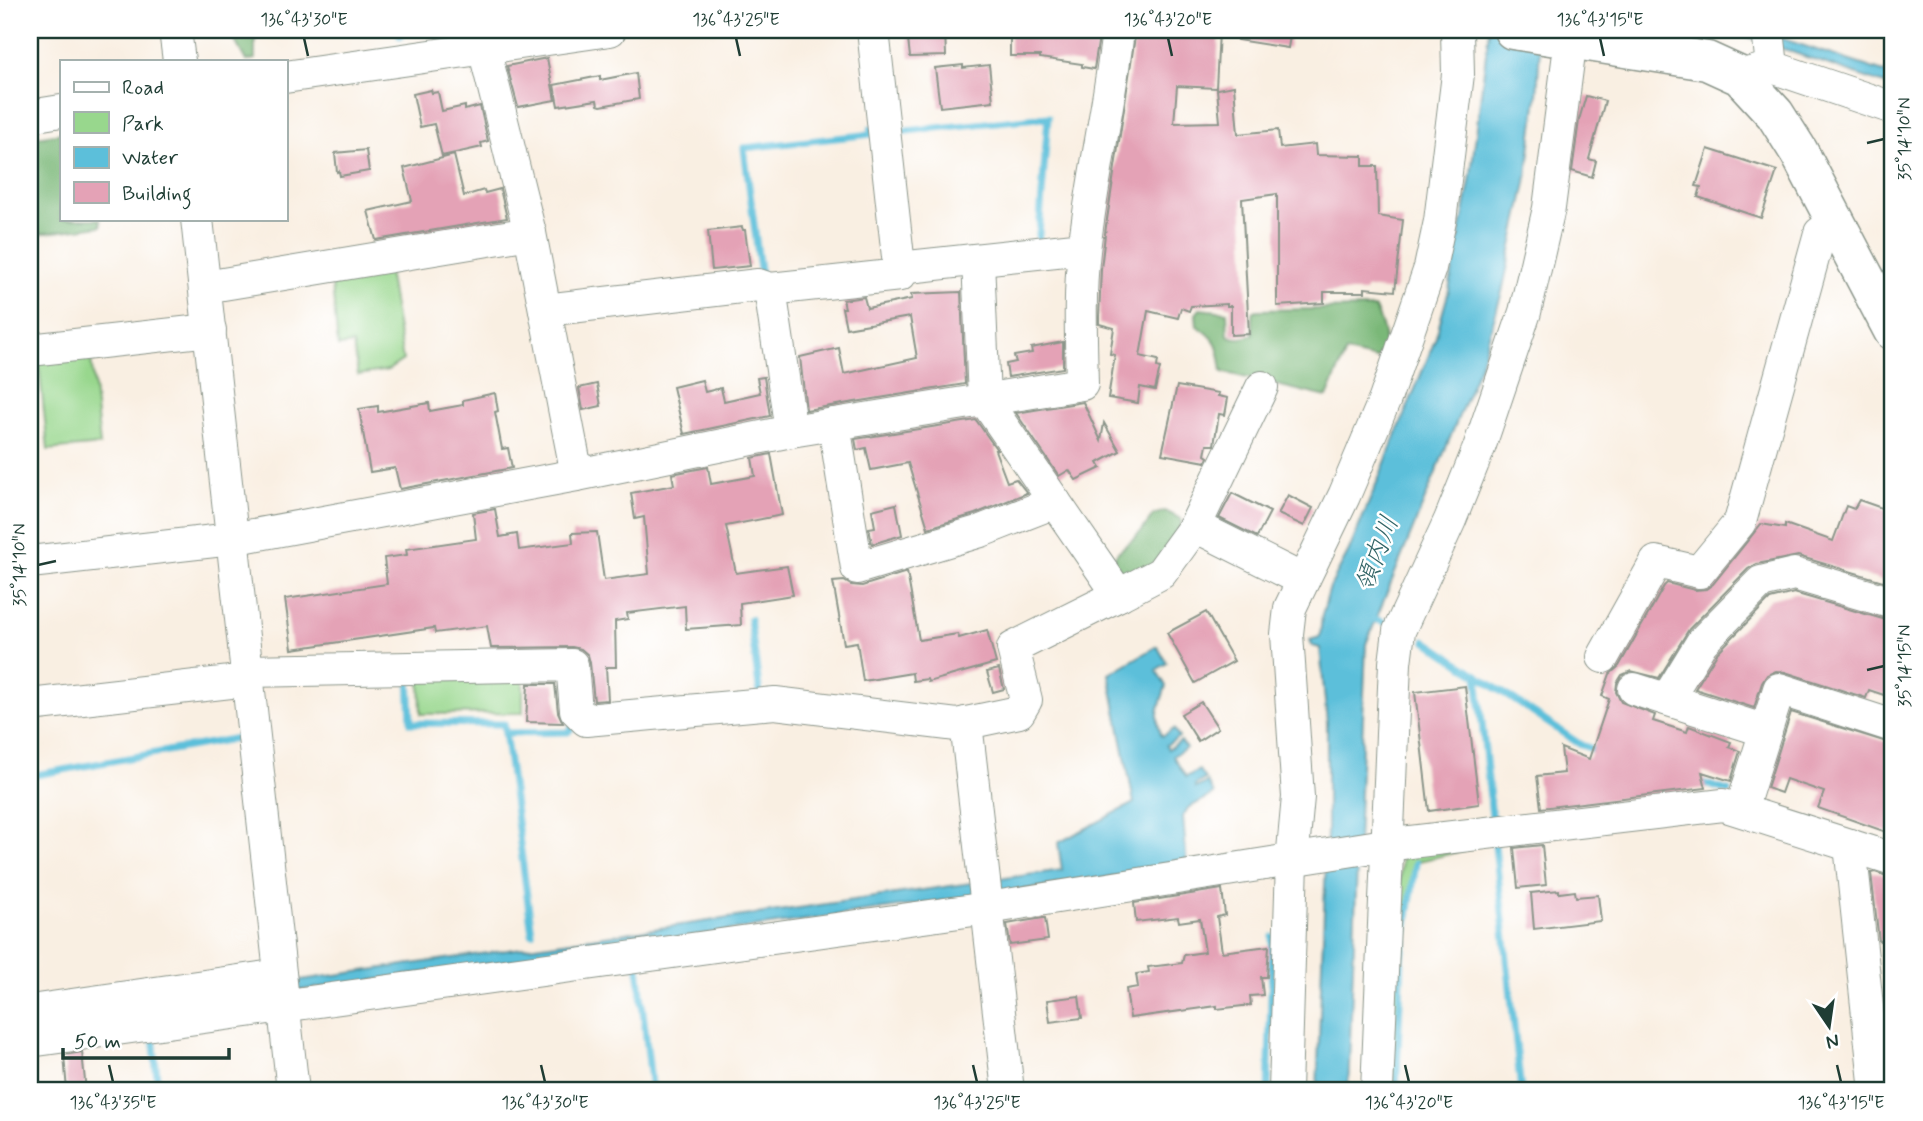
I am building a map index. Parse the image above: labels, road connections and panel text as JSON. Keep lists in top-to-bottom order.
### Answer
{
  "water": ["領内川"],
  "legend": [
    "Road",
    "Park",
    "Water",
    "Building"
  ],
  "scale_bar": "50 m",
  "north": "bottom",
  "coordinates": [
    "136°43'30\"E",
    "136°43'25\"E",
    "136°43'20\"E",
    "136°43'15\"E",
    "35°14'10\"N",
    "35°14'15\"N",
    "136°43'35\"E"
  ]
}
